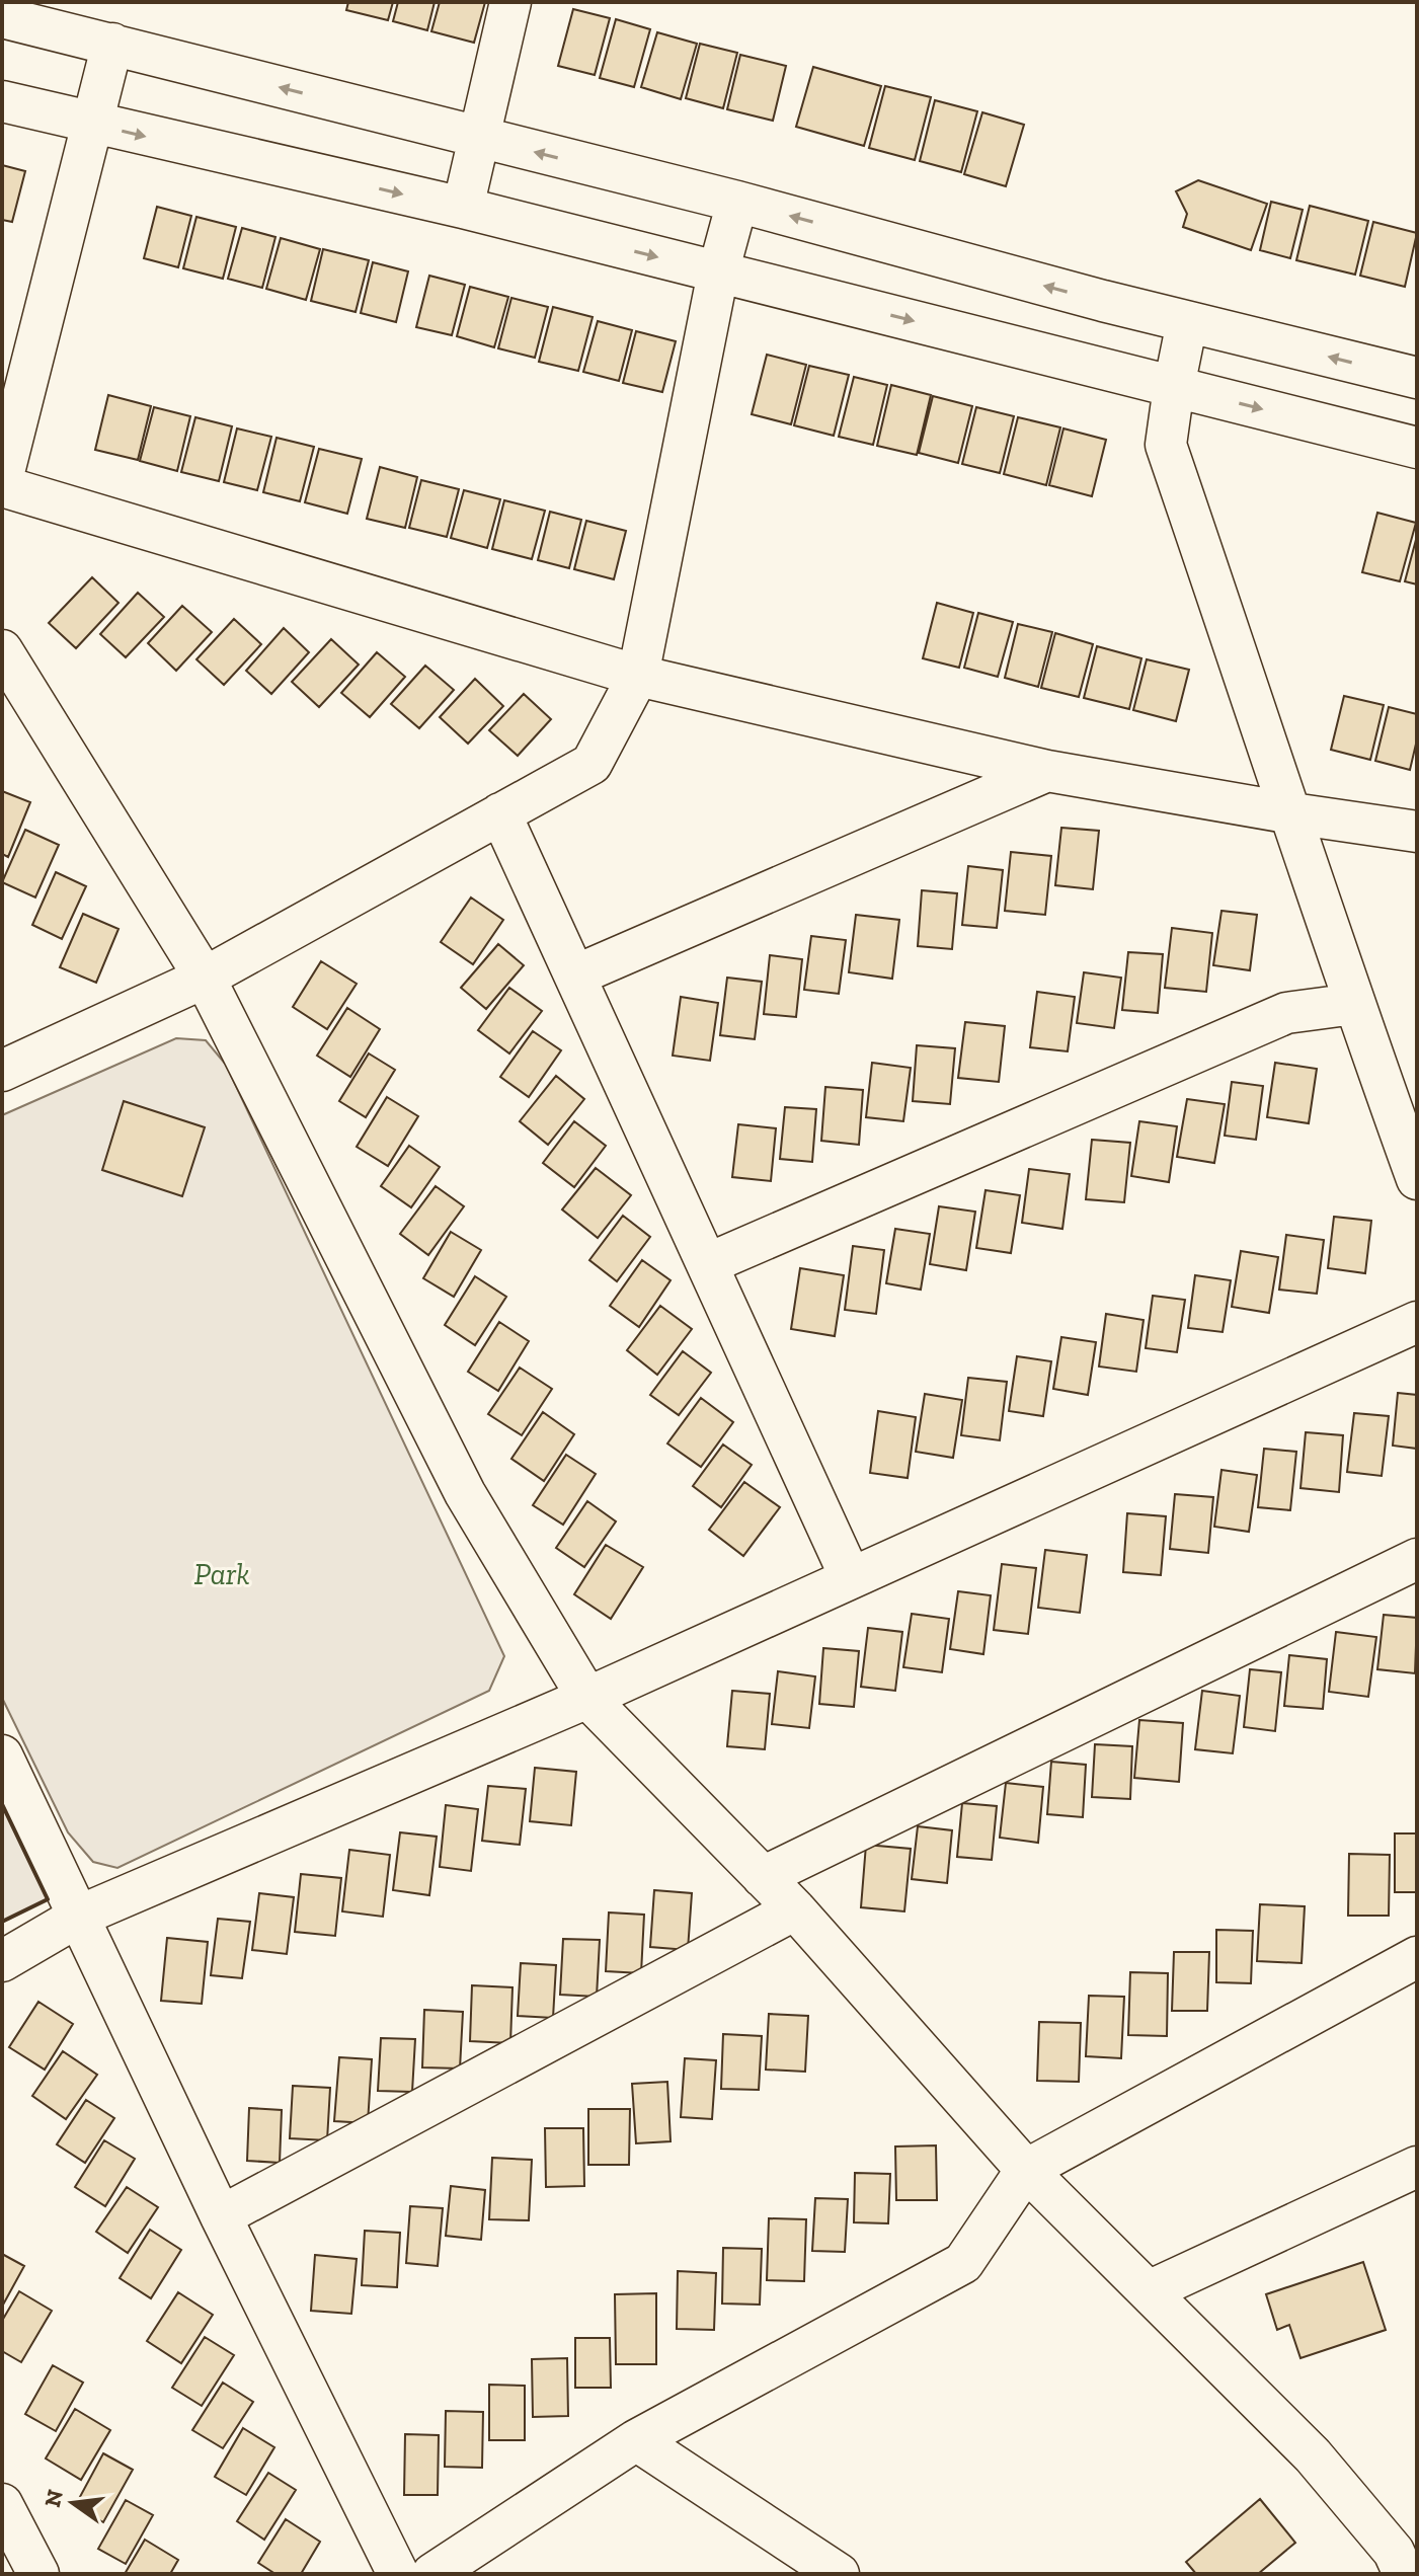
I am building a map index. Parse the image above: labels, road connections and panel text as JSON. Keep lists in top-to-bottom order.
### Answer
{
  "parks": ["Park"],
  "north": "left"
}
